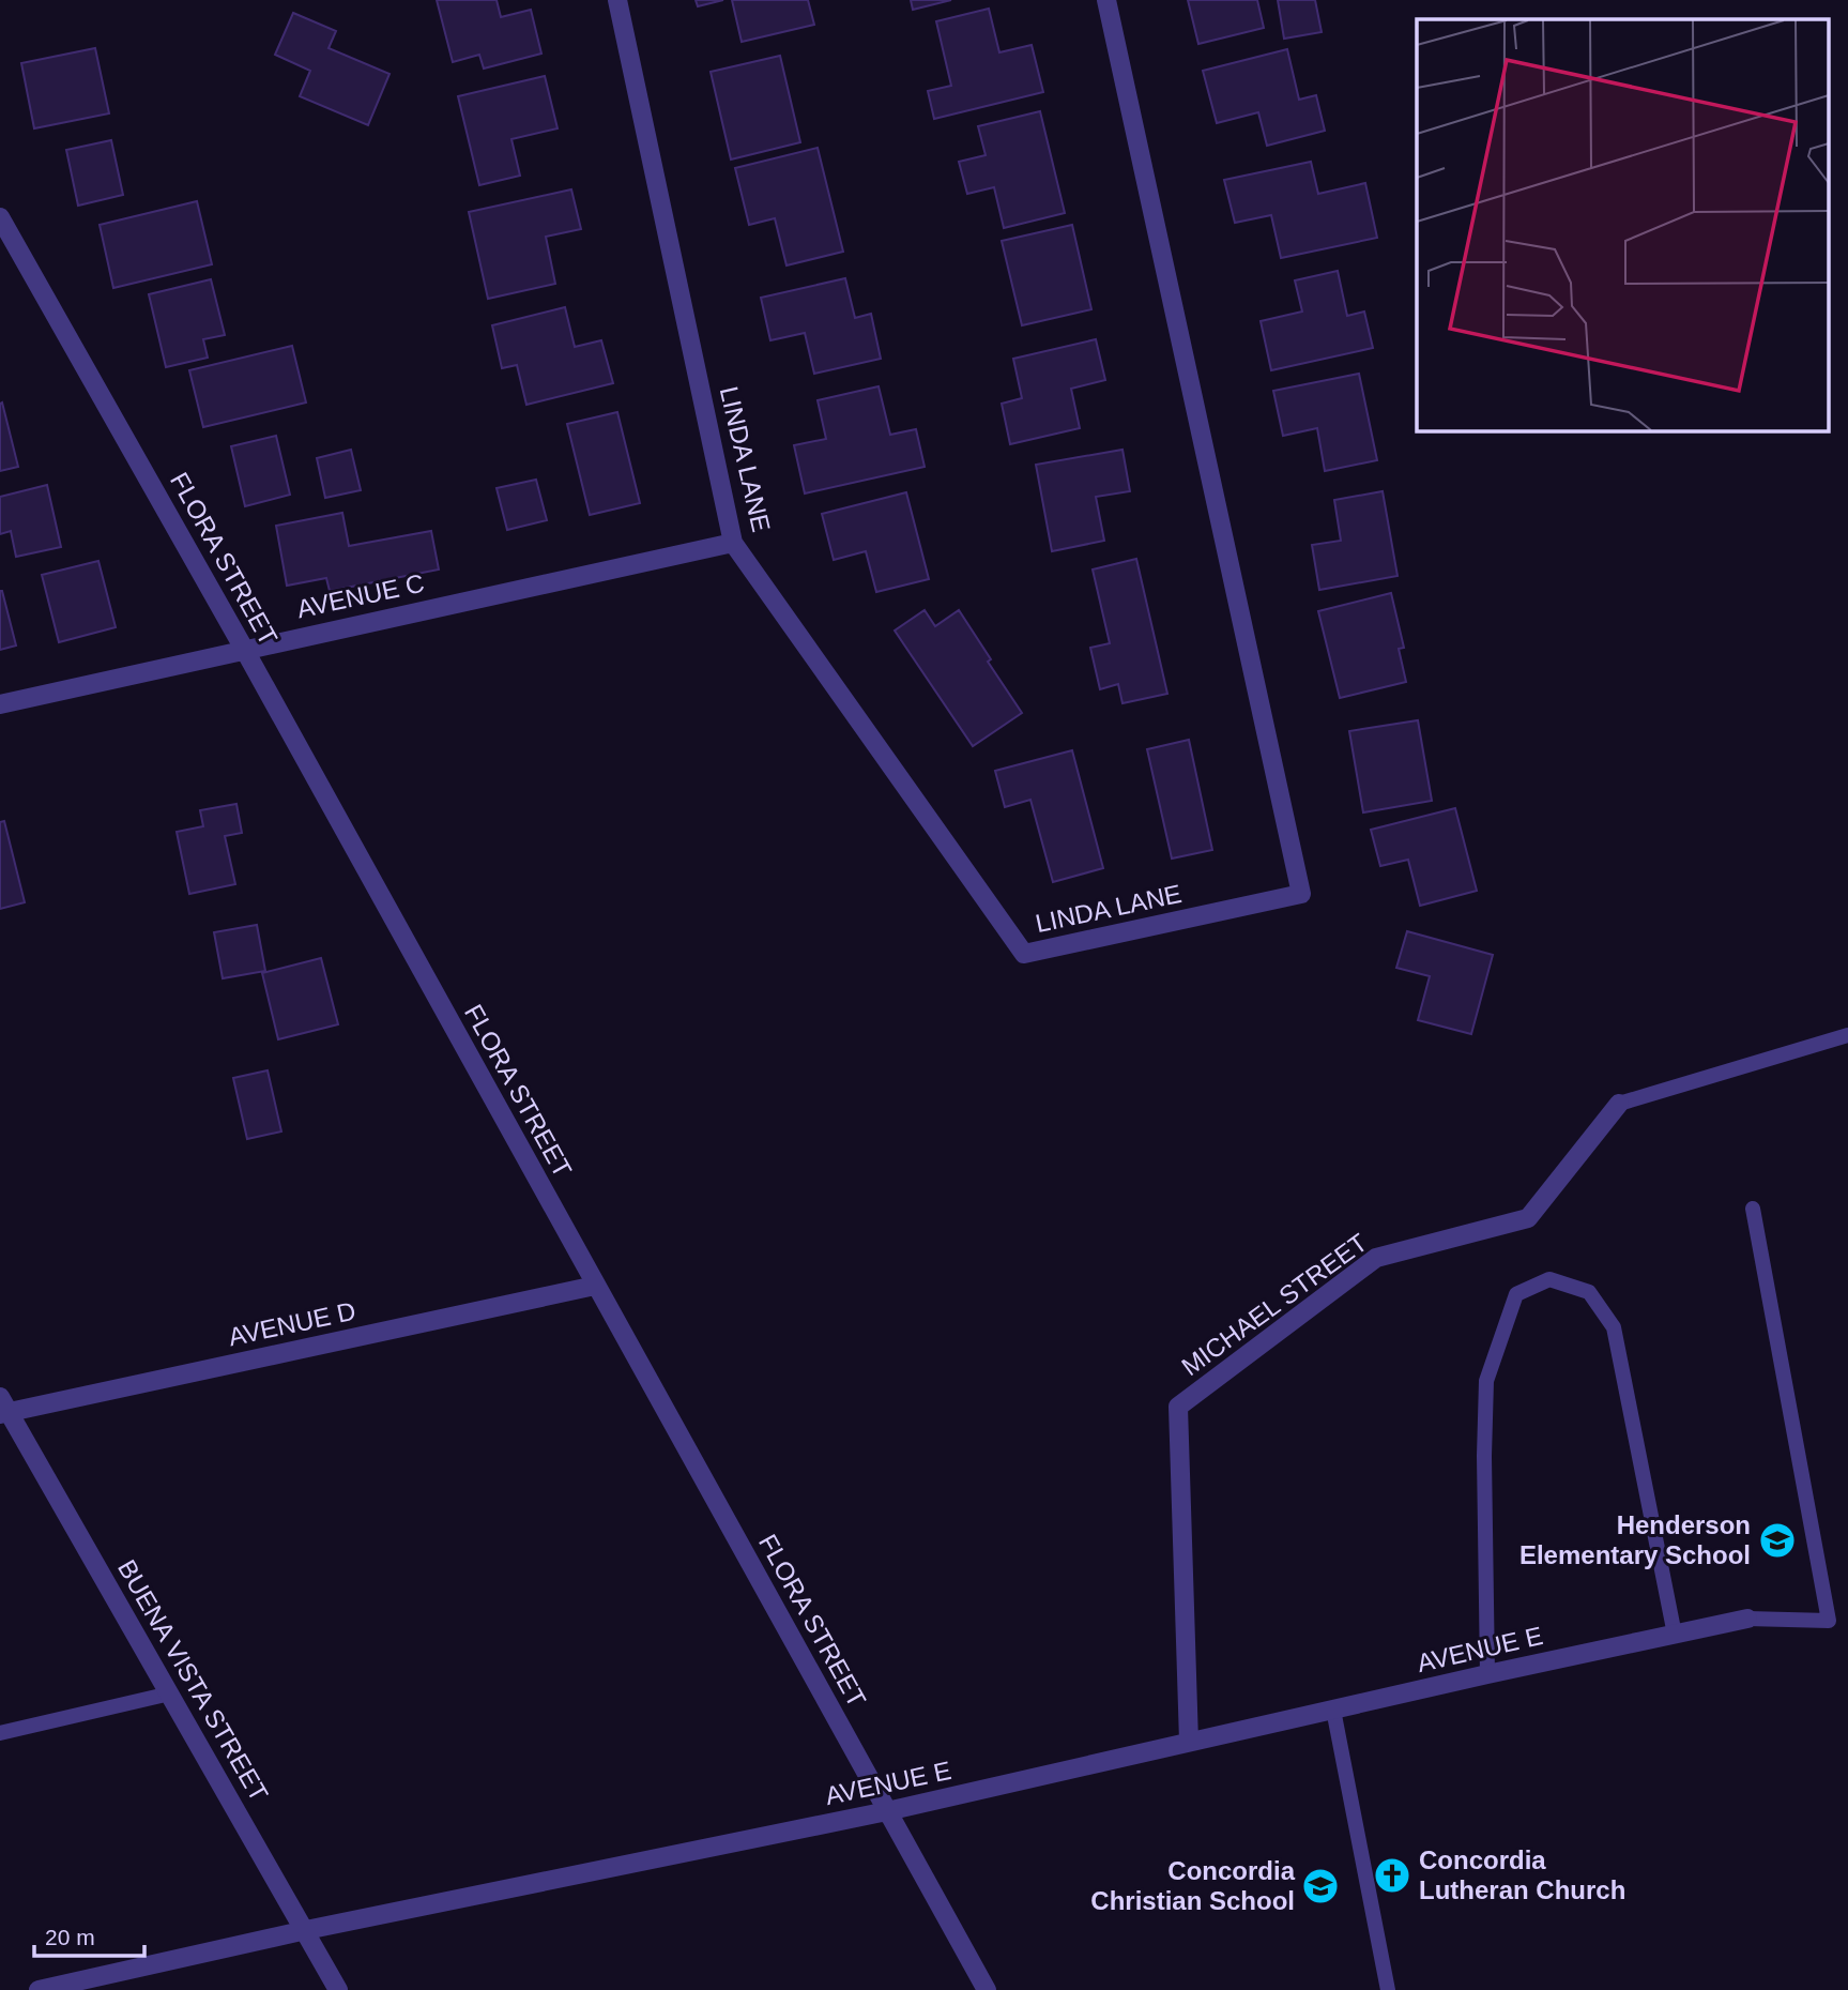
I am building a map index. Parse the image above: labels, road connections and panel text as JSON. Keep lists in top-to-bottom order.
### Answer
{
  "streets": {
    "street": [
      "LINDA LANE",
      "FLORA STREET",
      "AVENUE C",
      "MICHAEL STREET",
      "AVENUE D",
      "AVENUE E",
      "BUENA VISTA STREET"
    ]
  },
  "crossings": [
    ["LINDA LANE", "AVENUE C"],
    ["FLORA STREET", "AVENUE C"],
    ["FLORA STREET", "AVENUE D"],
    ["FLORA STREET", "AVENUE E"],
    ["MICHAEL STREET", "AVENUE E"],
    ["AVENUE D", "BUENA VISTA STREET"],
    ["AVENUE E", "BUENA VISTA STREET"]
  ],
  "places": {
    "school or university": ["Henderson Elementary School", "Concordia Christian School"],
    "church": ["Concordia Lutheran Church"]
  },
  "scale_bar": "20 m"
}
